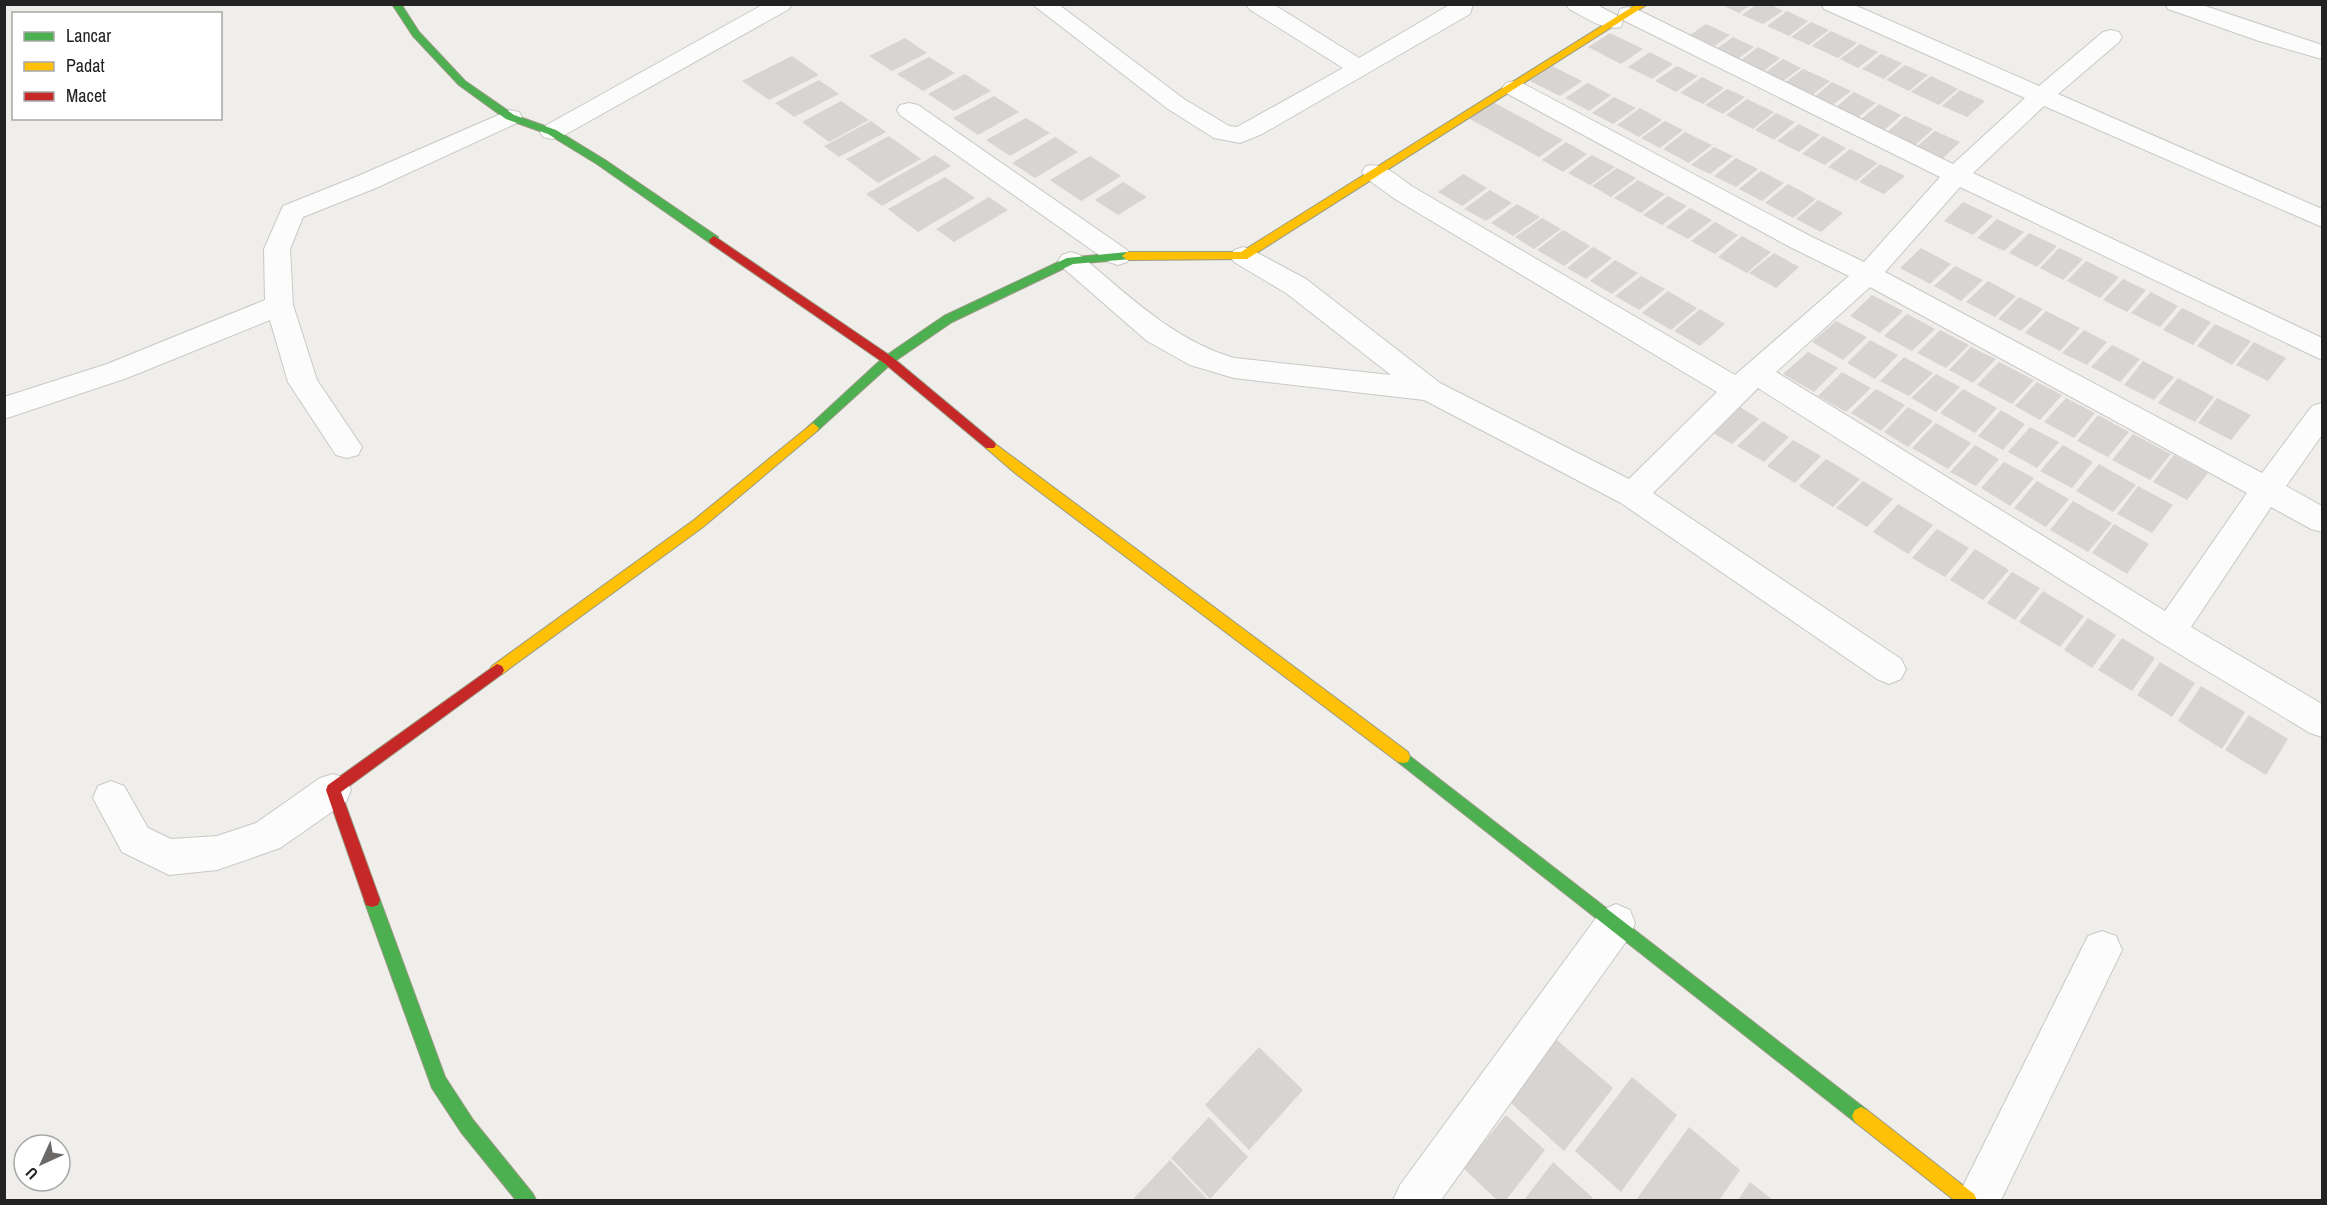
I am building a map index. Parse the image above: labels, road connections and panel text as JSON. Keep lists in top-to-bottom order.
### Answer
{
  "legend": ["Lancar", "Padat", "Macet"],
  "north": "bottom left"
}
